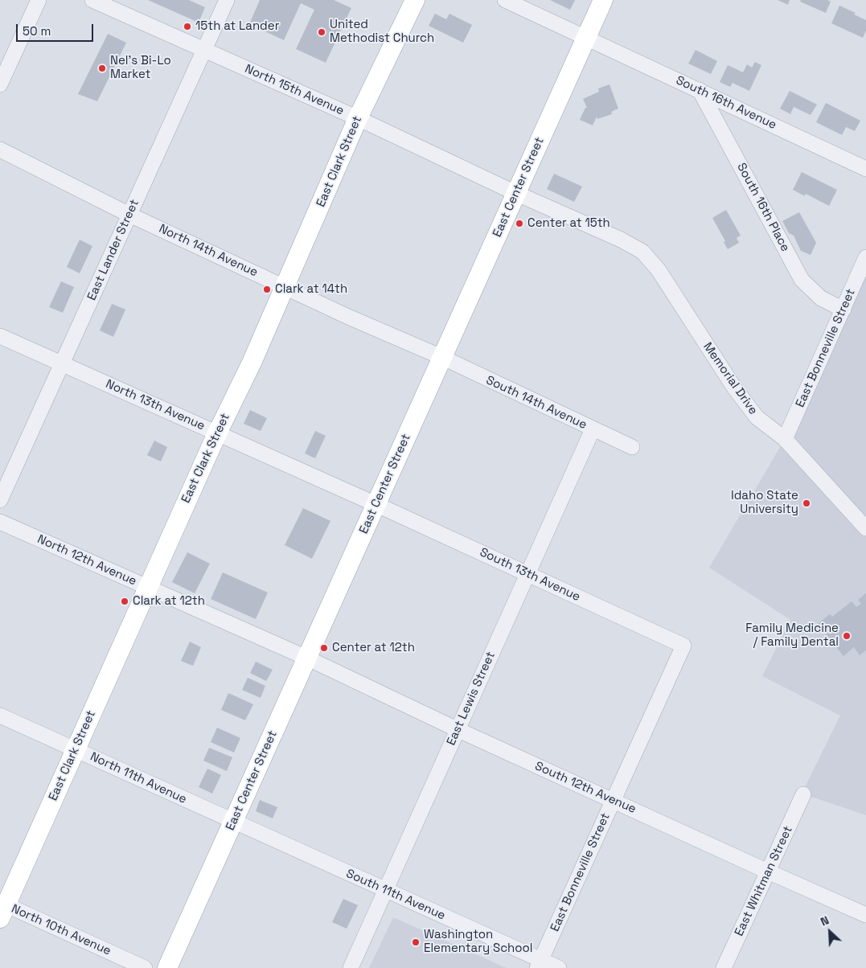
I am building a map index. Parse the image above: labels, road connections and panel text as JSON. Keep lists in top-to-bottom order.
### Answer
{
  "streets": {
    "main road": ["East Clark Street", "East Center Street"],
    "street": [
      "North 15th Avenue",
      "South 16th Avenue",
      "South 16th Place",
      "East Lander Street",
      "North 14th Avenue",
      "East Bonneville Street",
      "Memorial Drive",
      "South 14th Avenue",
      "North 13th Avenue",
      "North 12th Avenue",
      "South 13th Avenue",
      "East Lewis Street",
      "North 11th Avenue",
      "South 12th Avenue",
      "East Whitman Street",
      "South 11th Avenue",
      "North 10th Avenue"
    ]
  },
  "crossings": [
    ["North 15th Avenue", "East Clark Street"],
    ["North 15th Avenue", "East Center Street"],
    ["North 15th Avenue", "East Lander Street"],
    ["North 15th Avenue", "Memorial Drive"],
    ["South 16th Avenue", "East Center Street"],
    ["South 16th Avenue", "South 16th Place"],
    ["East Clark Street", "North 14th Avenue"],
    ["East Clark Street", "North 13th Avenue"],
    ["East Clark Street", "North 12th Avenue"],
    ["East Clark Street", "North 11th Avenue"],
    ["East Clark Street", "North 10th Avenue"],
    ["East Center Street", "North 14th Avenue"],
    ["East Center Street", "South 14th Avenue"],
    ["East Center Street", "North 13th Avenue"],
    ["East Center Street", "North 12th Avenue"],
    ["East Center Street", "South 13th Avenue"],
    ["East Center Street", "North 11th Avenue"],
    ["East Center Street", "South 12th Avenue"],
    ["East Center Street", "South 11th Avenue"],
    ["South 16th Place", "East Bonneville Street"],
    ["East Lander Street", "North 14th Avenue"],
    ["East Lander Street", "North 13th Avenue"],
    ["North 14th Avenue", "South 14th Avenue"],
    ["East Bonneville Street", "Memorial Drive"],
    ["East Bonneville Street", "South 13th Avenue"],
    ["East Bonneville Street", "South 12th Avenue"],
    ["East Bonneville Street", "South 11th Avenue"],
    ["South 14th Avenue", "East Lewis Street"],
    ["North 13th Avenue", "South 13th Avenue"],
    ["North 12th Avenue", "South 12th Avenue"],
    ["South 13th Avenue", "East Lewis Street"],
    ["East Lewis Street", "South 12th Avenue"],
    ["East Lewis Street", "South 11th Avenue"],
    ["North 11th Avenue", "South 11th Avenue"],
    ["South 12th Avenue", "East Whitman Street"]
  ],
  "places": [
    "15th at Lander",
    "United Methodist Church",
    "Nel's Bi-Lo Market",
    "Center at 15th",
    "Clark at 14th",
    "Idaho State University",
    "Clark at 12th",
    "Family Medicine / Family Dental",
    "Center at 12th",
    "Washington Elementary School"
  ],
  "scale_bar": "50 m",
  "north": "top left"
}
